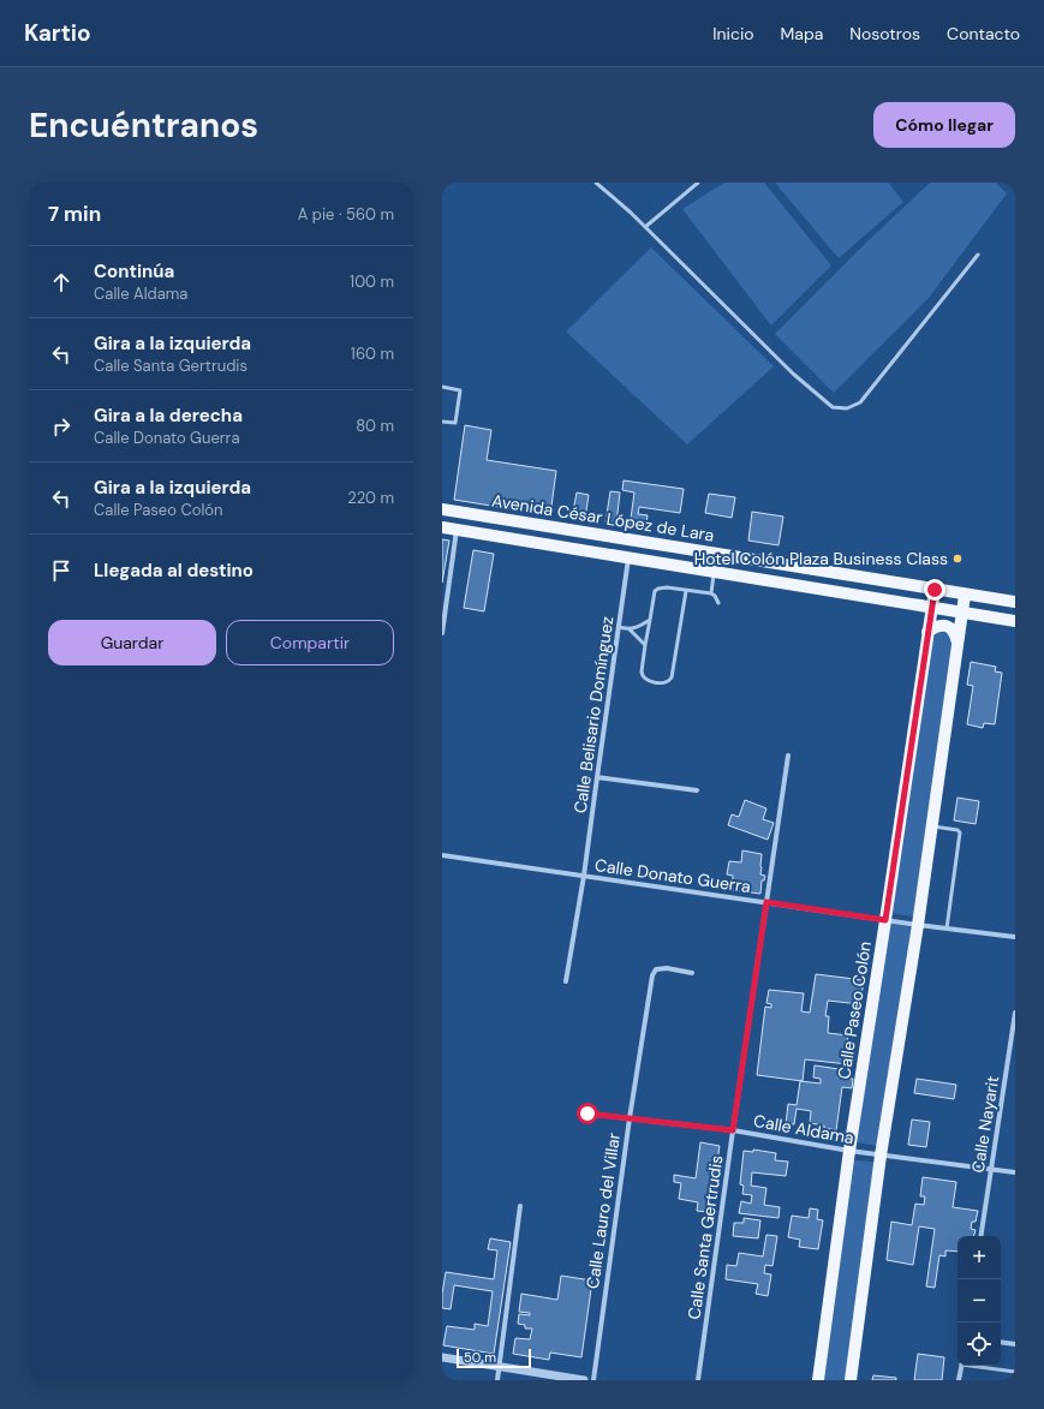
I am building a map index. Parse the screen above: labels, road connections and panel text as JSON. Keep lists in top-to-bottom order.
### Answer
{
  "streets": {
    "main road": ["Avenida César López de Lara", "Calle Paseo Colón"],
    "street": [
      "Calle Belisario Domínguez",
      "Calle Donato Guerra",
      "Calle Nayarit",
      "Calle Aldama",
      "Calle Lauro del Villar",
      "Calle Santa Gertrudis"
    ]
  },
  "crossings": [
    ["Avenida César López de Lara", "Calle Belisario Domínguez"],
    ["Avenida César López de Lara", "Calle Paseo Colón"],
    ["Calle Belisario Domínguez", "Calle Donato Guerra"],
    ["Calle Donato Guerra", "Calle Paseo Colón"],
    ["Calle Donato Guerra", "Calle Santa Gertrudis"],
    ["Calle Paseo Colón", "Calle Aldama"],
    ["Calle Nayarit", "Calle Aldama"],
    ["Calle Aldama", "Calle Lauro del Villar"],
    ["Calle Aldama", "Calle Santa Gertrudis"]
  ],
  "places": ["Hotel Colón Plaza Business Class"],
  "scale_bar": "50 m",
  "page": {
    "header": "Kartio",
    "nav": [
      "Inicio",
      "Mapa",
      "Nosotros",
      "Contacto"
    ],
    "buttons": [
      "Cómo llegar",
      ["Guardar", "Compartir"]
    ],
    "title": "Encuéntranos",
    "heading": ["7 min", "A pie · 560 m"],
    "list": [
      ["Continúa", "Calle Aldama", "100 m"],
      ["Gira a la izquierda", "Calle Santa Gertrudis", "160 m"],
      ["Gira a la derecha", "Calle Donato Guerra", "80 m"],
      ["Gira a la izquierda", "Calle Paseo Colón", "220 m"],
      "Llegada al destino"
    ],
    "map_buttons": ["+", "−"],
    "scale": "50 m"
  }
}
